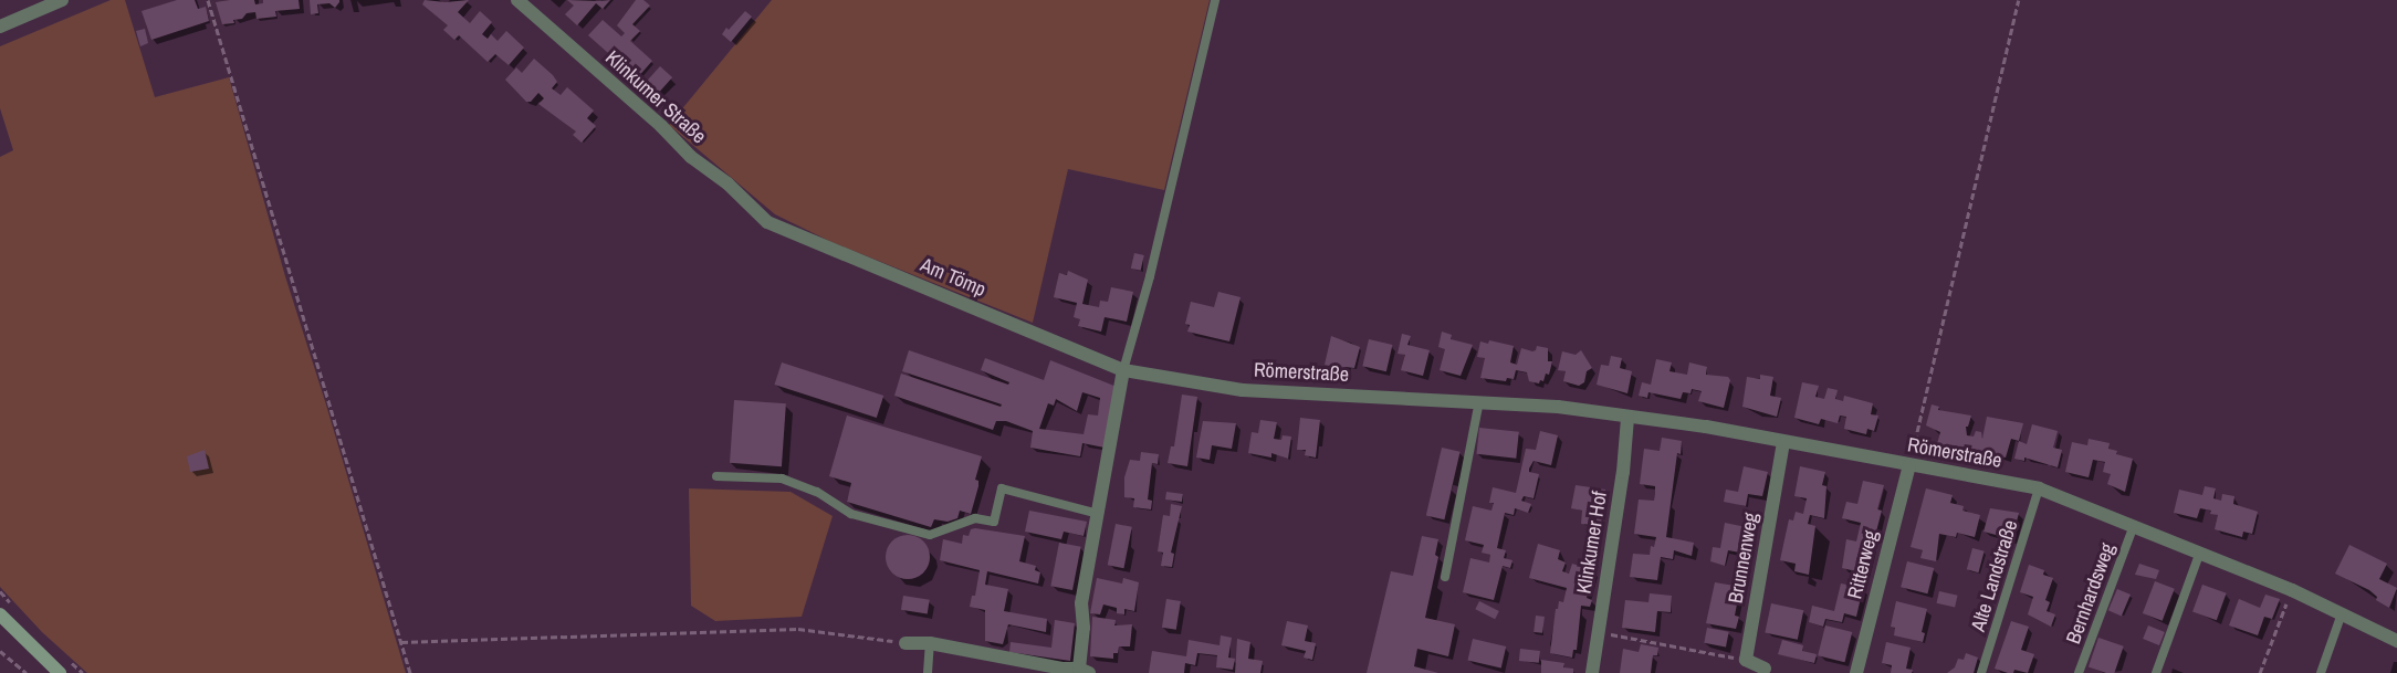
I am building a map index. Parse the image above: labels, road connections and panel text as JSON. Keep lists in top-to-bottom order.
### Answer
{
  "streets": {
    "street": [
      "Klinkumer Straße",
      "Am Tömp",
      "Römerstraße",
      "Klinkumer Hof",
      "Brunnenweg",
      "Ritterweg"
    ],
    "lane": ["Alte Landstraße", "Bernhardsweg"]
  },
  "crossings": [
    ["Klinkumer Straße", "Am Tömp"],
    ["Am Tömp", "Römerstraße"],
    ["Römerstraße", "Klinkumer Hof"],
    ["Römerstraße", "Brunnenweg"],
    ["Römerstraße", "Ritterweg"],
    ["Römerstraße", "Alte Landstraße"],
    ["Römerstraße", "Bernhardsweg"]
  ]
}
